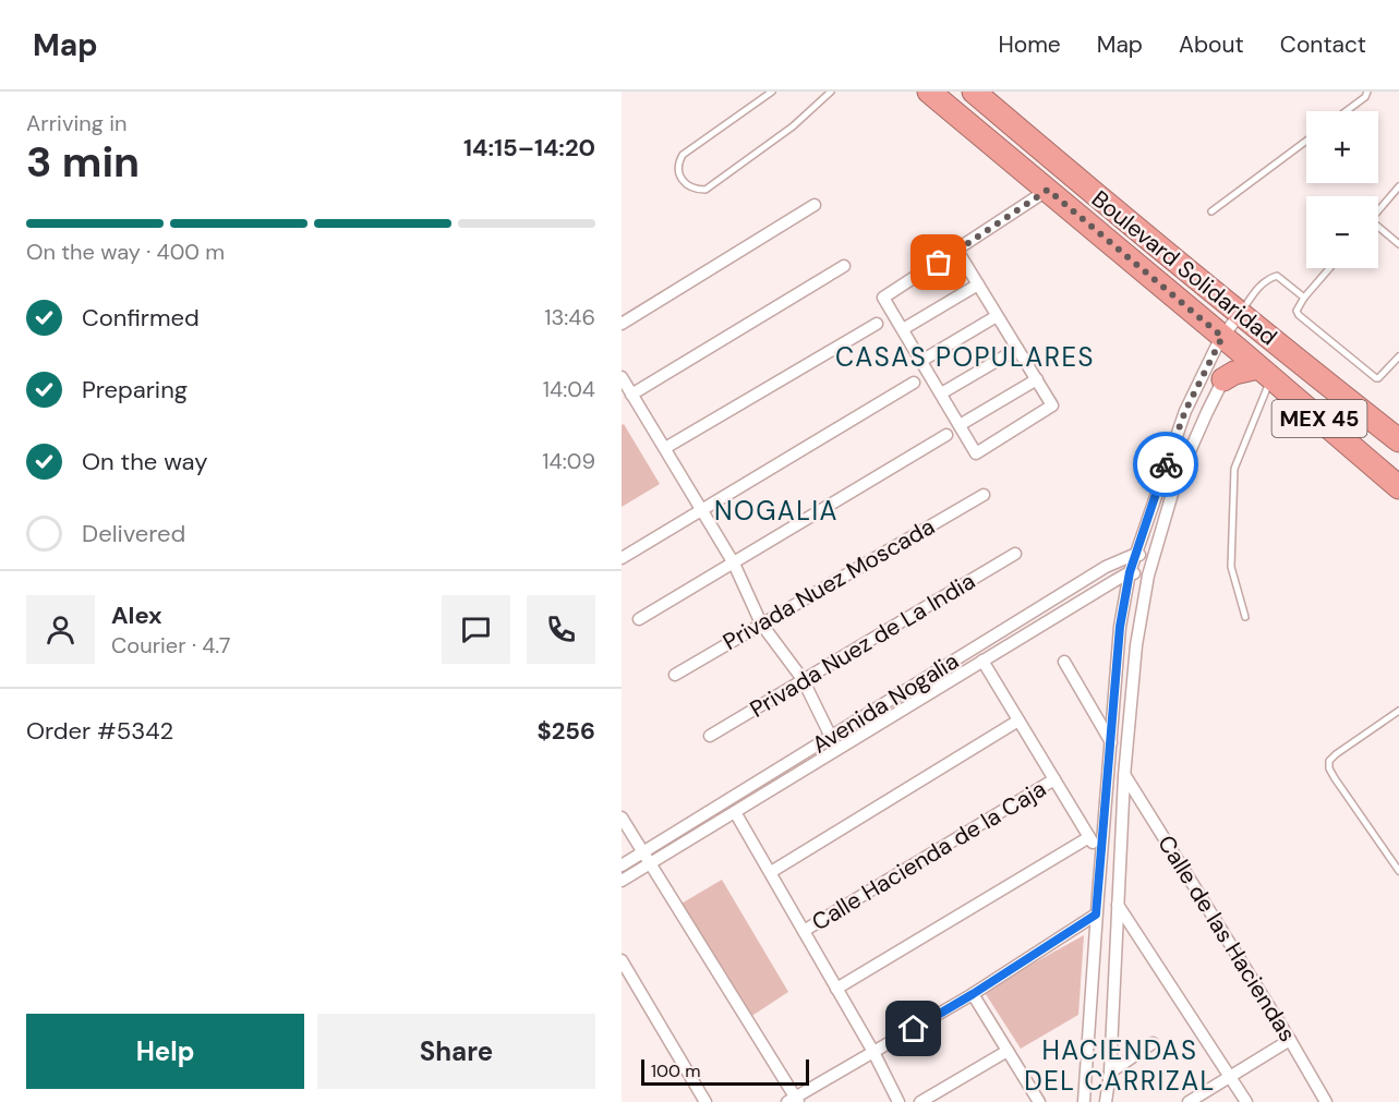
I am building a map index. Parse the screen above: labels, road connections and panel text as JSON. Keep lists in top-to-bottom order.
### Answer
{
  "streets": {
    "highway": ["Boulevard Solidaridad", "MEX 45"],
    "street": [
      "Privada Nuez Moscada",
      "Privada Nuez de La India",
      "Avenida Nogalia",
      "Calle Hacienda de la Caja",
      "Calle de las Haciendas"
    ]
  },
  "districts": ["CASAS POPULARES", "NOGALIA", "HACIENDAS DEL CARRIZAL"],
  "scale_bar": "100 m",
  "page": {
    "header": "Map",
    "nav": [
      "Home",
      "Map",
      "About",
      "Contact"
    ],
    "heading": ["3 min", "Arriving in", "14:15–14:20"],
    "panel": [
      "Alex",
      "Courier · 4.7",
      "Order #5342",
      "$256"
    ],
    "map_buttons": ["+", "−"],
    "bar": "On the way · 400 m",
    "list": [
      ["Confirmed", "13:46"],
      ["Preparing", "14:04"],
      ["On the way", "14:09"],
      "Delivered"
    ],
    "buttons": ["Help", "Share"],
    "scale": "100 m"
  }
}
